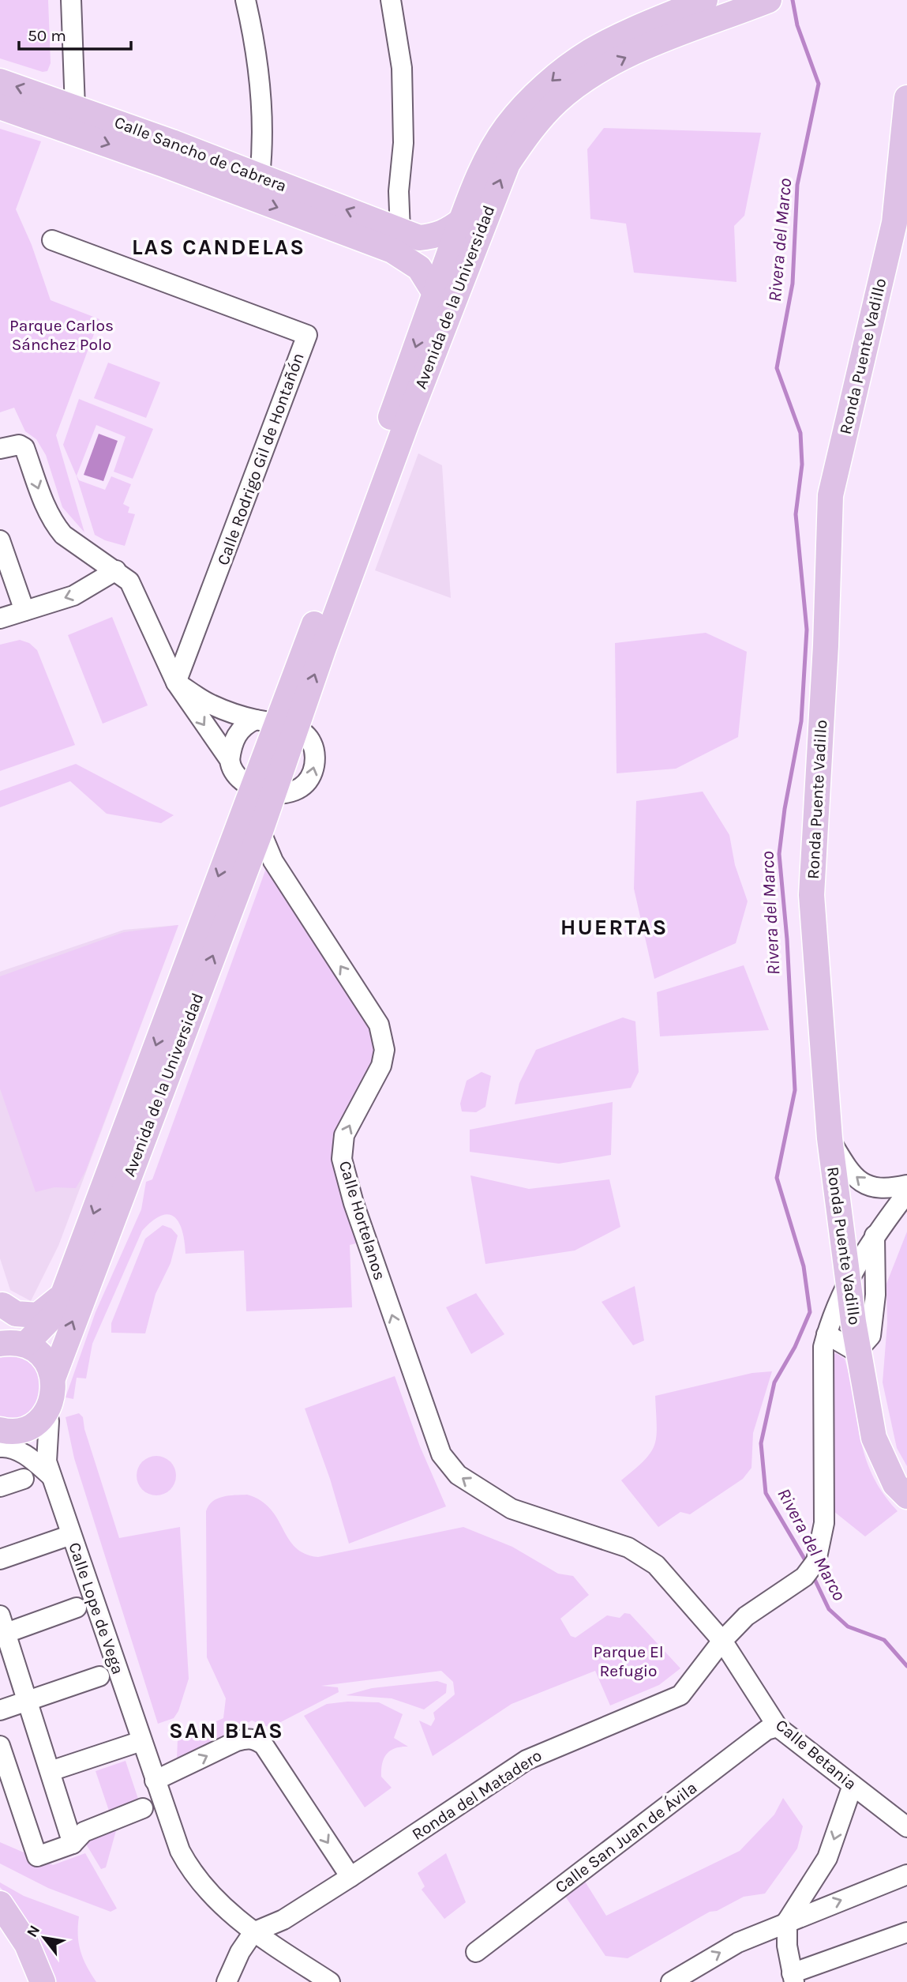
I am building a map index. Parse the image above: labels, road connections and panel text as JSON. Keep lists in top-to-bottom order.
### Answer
{
  "streets": {
    "main road": ["Calle Sancho de Cabrera", "Avenida de la Universidad", "Ronda Puente Vadillo"],
    "street": [
      "Calle Rodrigo Gil de Hontañón",
      "Calle Hortelanos",
      "Calle Lope de Vega",
      "Calle Betania",
      "Ronda del Matadero",
      "Calle San Juan de Ávila"
    ]
  },
  "crossings": [
    ["Calle Sancho de Cabrera", "Avenida de la Universidad"],
    ["Avenida de la Universidad", "Calle Hortelanos"],
    ["Avenida de la Universidad", "Calle Lope de Vega"],
    ["Calle Hortelanos", "Calle Betania"],
    ["Calle Hortelanos", "Ronda del Matadero"],
    ["Calle Lope de Vega", "Ronda del Matadero"],
    ["Calle Betania", "Ronda del Matadero"],
    ["Calle Betania", "Calle San Juan de Ávila"]
  ],
  "one_way": ["Calle Hortelanos"],
  "districts": ["LAS CANDELAS", "HUERTAS", "SAN BLAS"],
  "water": ["Rivera del Marco"],
  "parks": ["Parque Carlos Sánchez Polo", "Parque El Refugio"],
  "scale_bar": "50 m",
  "north": "top left"
}
